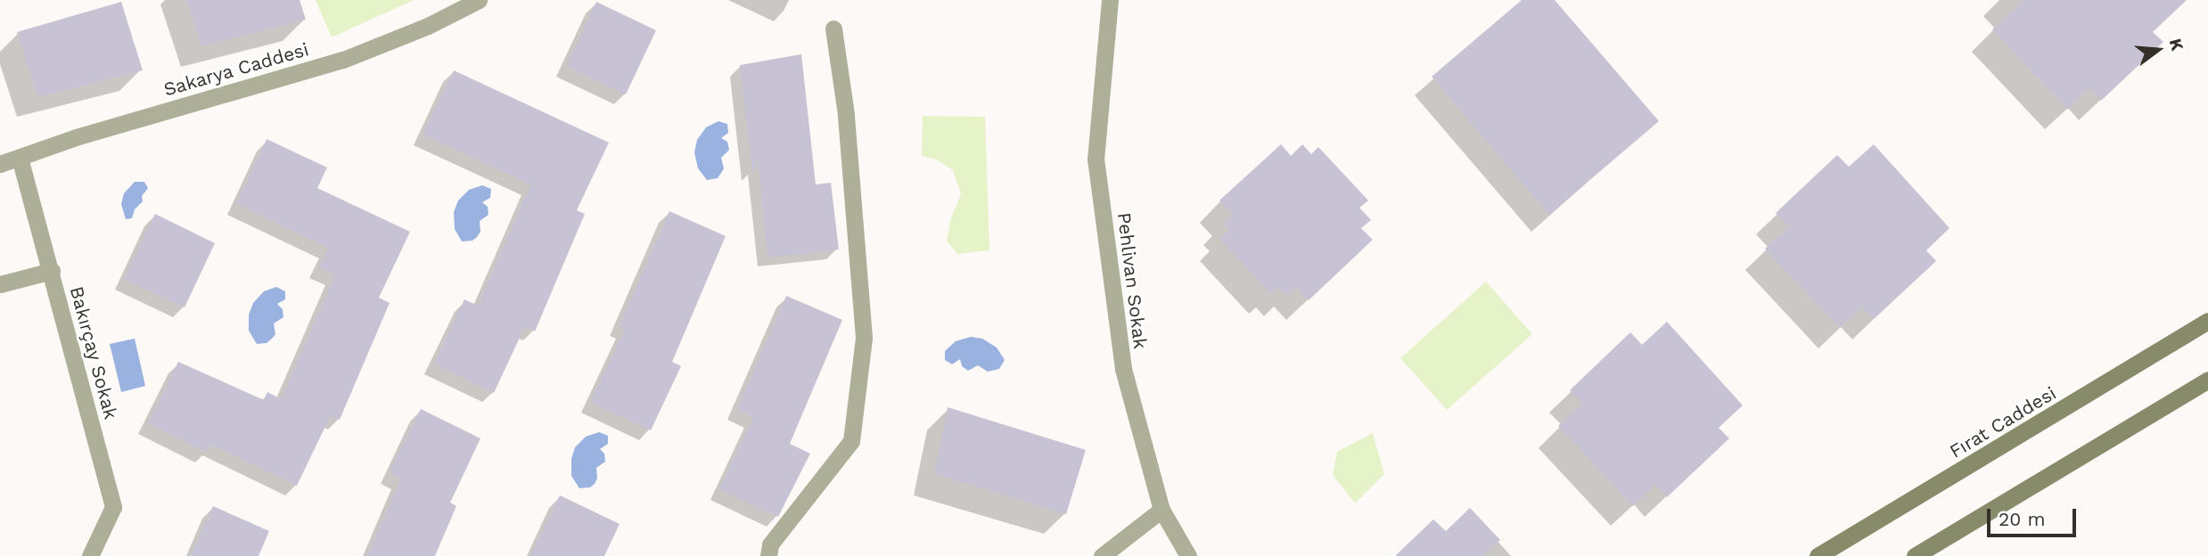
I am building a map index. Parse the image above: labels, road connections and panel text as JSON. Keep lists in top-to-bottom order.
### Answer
{
  "streets": {
    "main road": ["Fırat Caddesi"],
    "street": ["Sakarya Caddesi", "Pehlivan Sokak", "Bakırçay Sokak"]
  },
  "crossings": [
    ["Sakarya Caddesi", "Bakırçay Sokak"]
  ],
  "scale_bar": "20 m",
  "north": "right"
}
